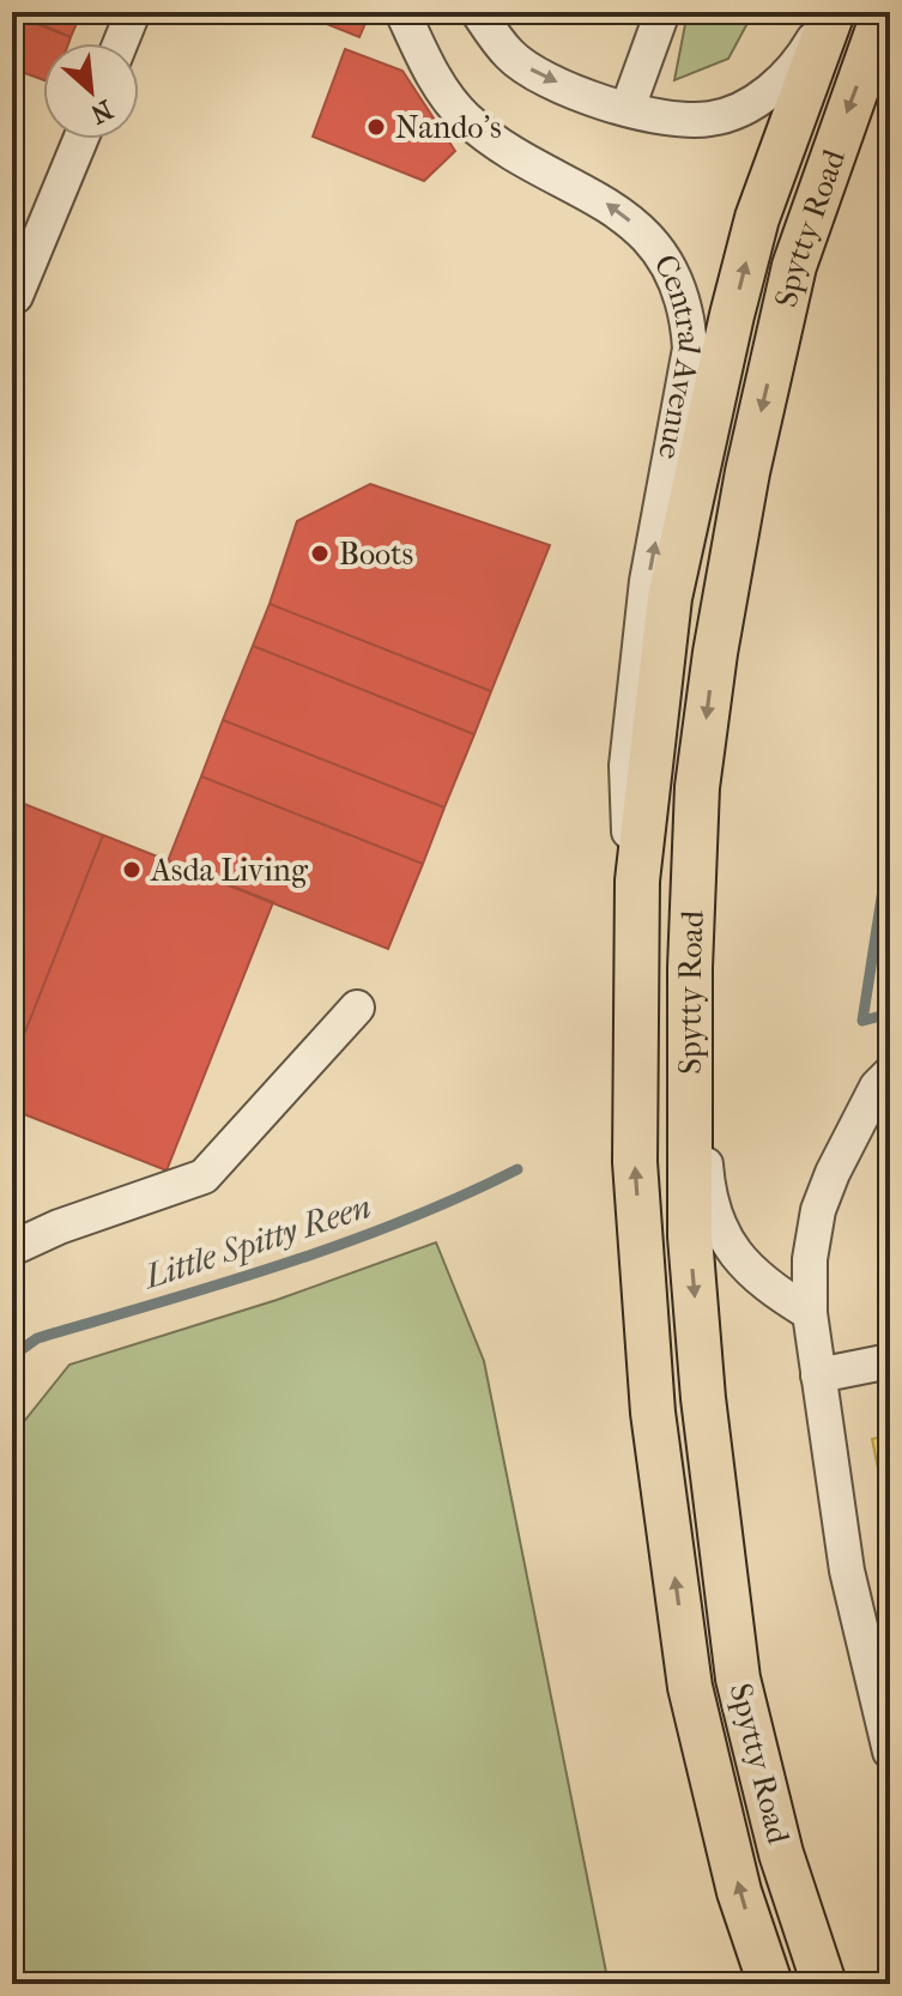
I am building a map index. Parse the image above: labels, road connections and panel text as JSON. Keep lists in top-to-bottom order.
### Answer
{
  "streets": {
    "main road": ["Spytty Road"],
    "street": ["Central Avenue"]
  },
  "crossings": [
    ["Spytty Road", "Central Avenue"]
  ],
  "one_way": ["Central Avenue"],
  "water": ["Little Spitty Reen"],
  "places": ["Nando's", "Boots", "Asda Living"],
  "north": "bottom right"
}
